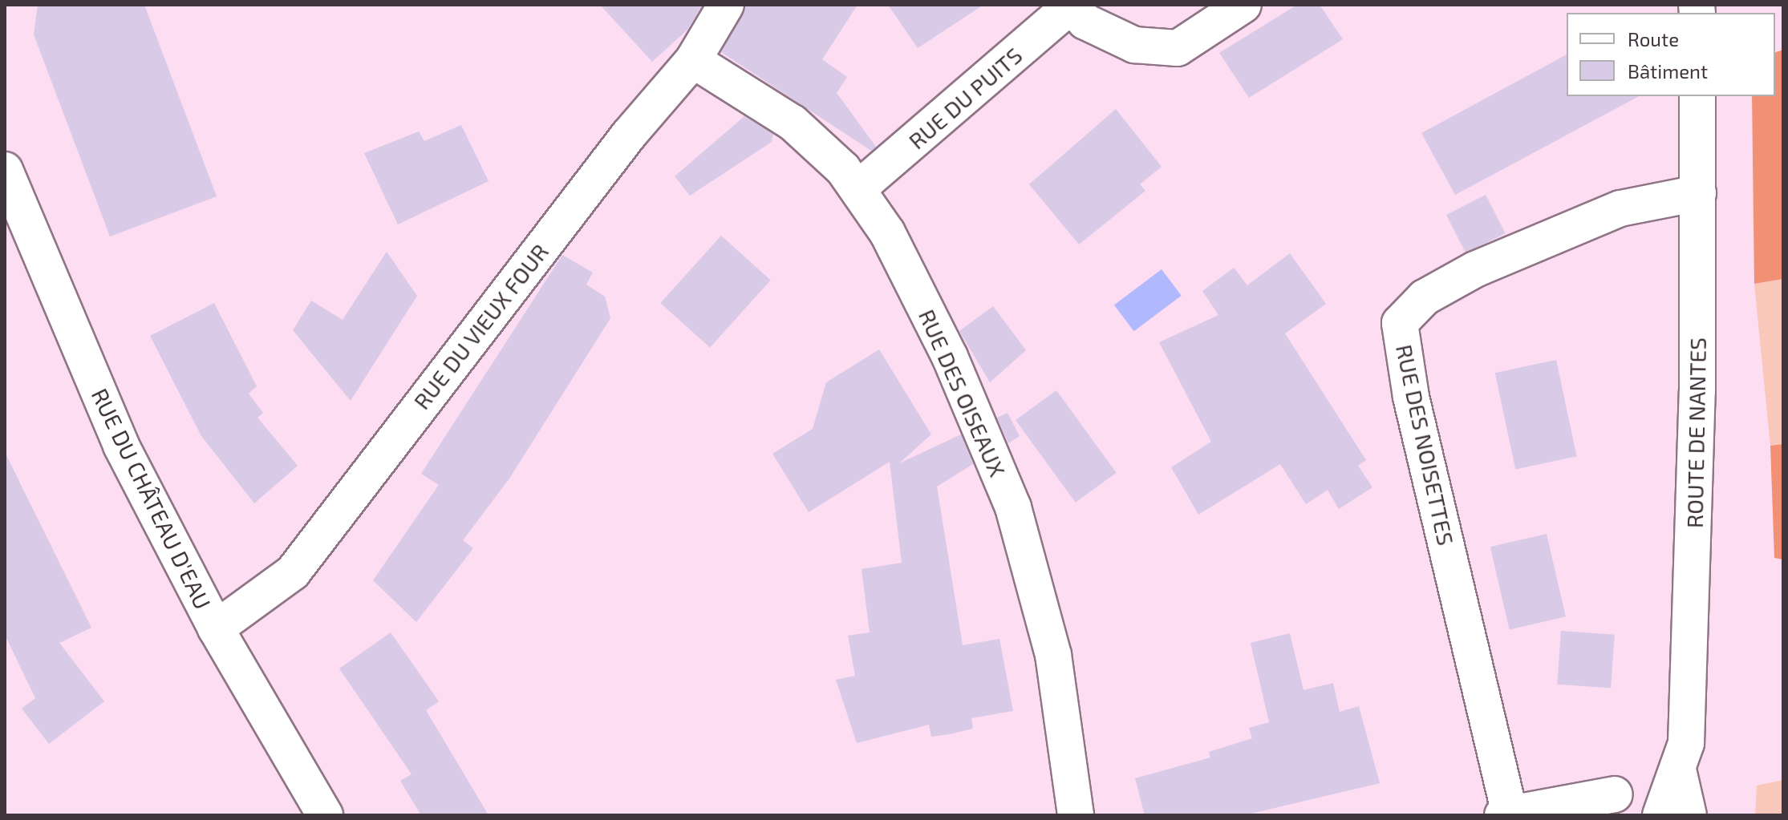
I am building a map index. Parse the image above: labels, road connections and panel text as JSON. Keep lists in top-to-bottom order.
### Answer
{
  "streets": {
    "street": [
      "RUE DU PUITS",
      "RUE DU VIEUX FOUR",
      "RUE DES OISEAUX",
      "ROUTE DE NANTES",
      "RUE DES NOISETTES",
      "RUE DU CHÂTEAU D'EAU"
    ]
  },
  "crossings": [
    ["RUE DU PUITS", "RUE DES OISEAUX"],
    ["RUE DU VIEUX FOUR", "RUE DES OISEAUX"],
    ["RUE DU VIEUX FOUR", "RUE DU CHÂTEAU D'EAU"],
    ["ROUTE DE NANTES", "RUE DES NOISETTES"]
  ],
  "legend": ["Route", "Bâtiment"]
}
